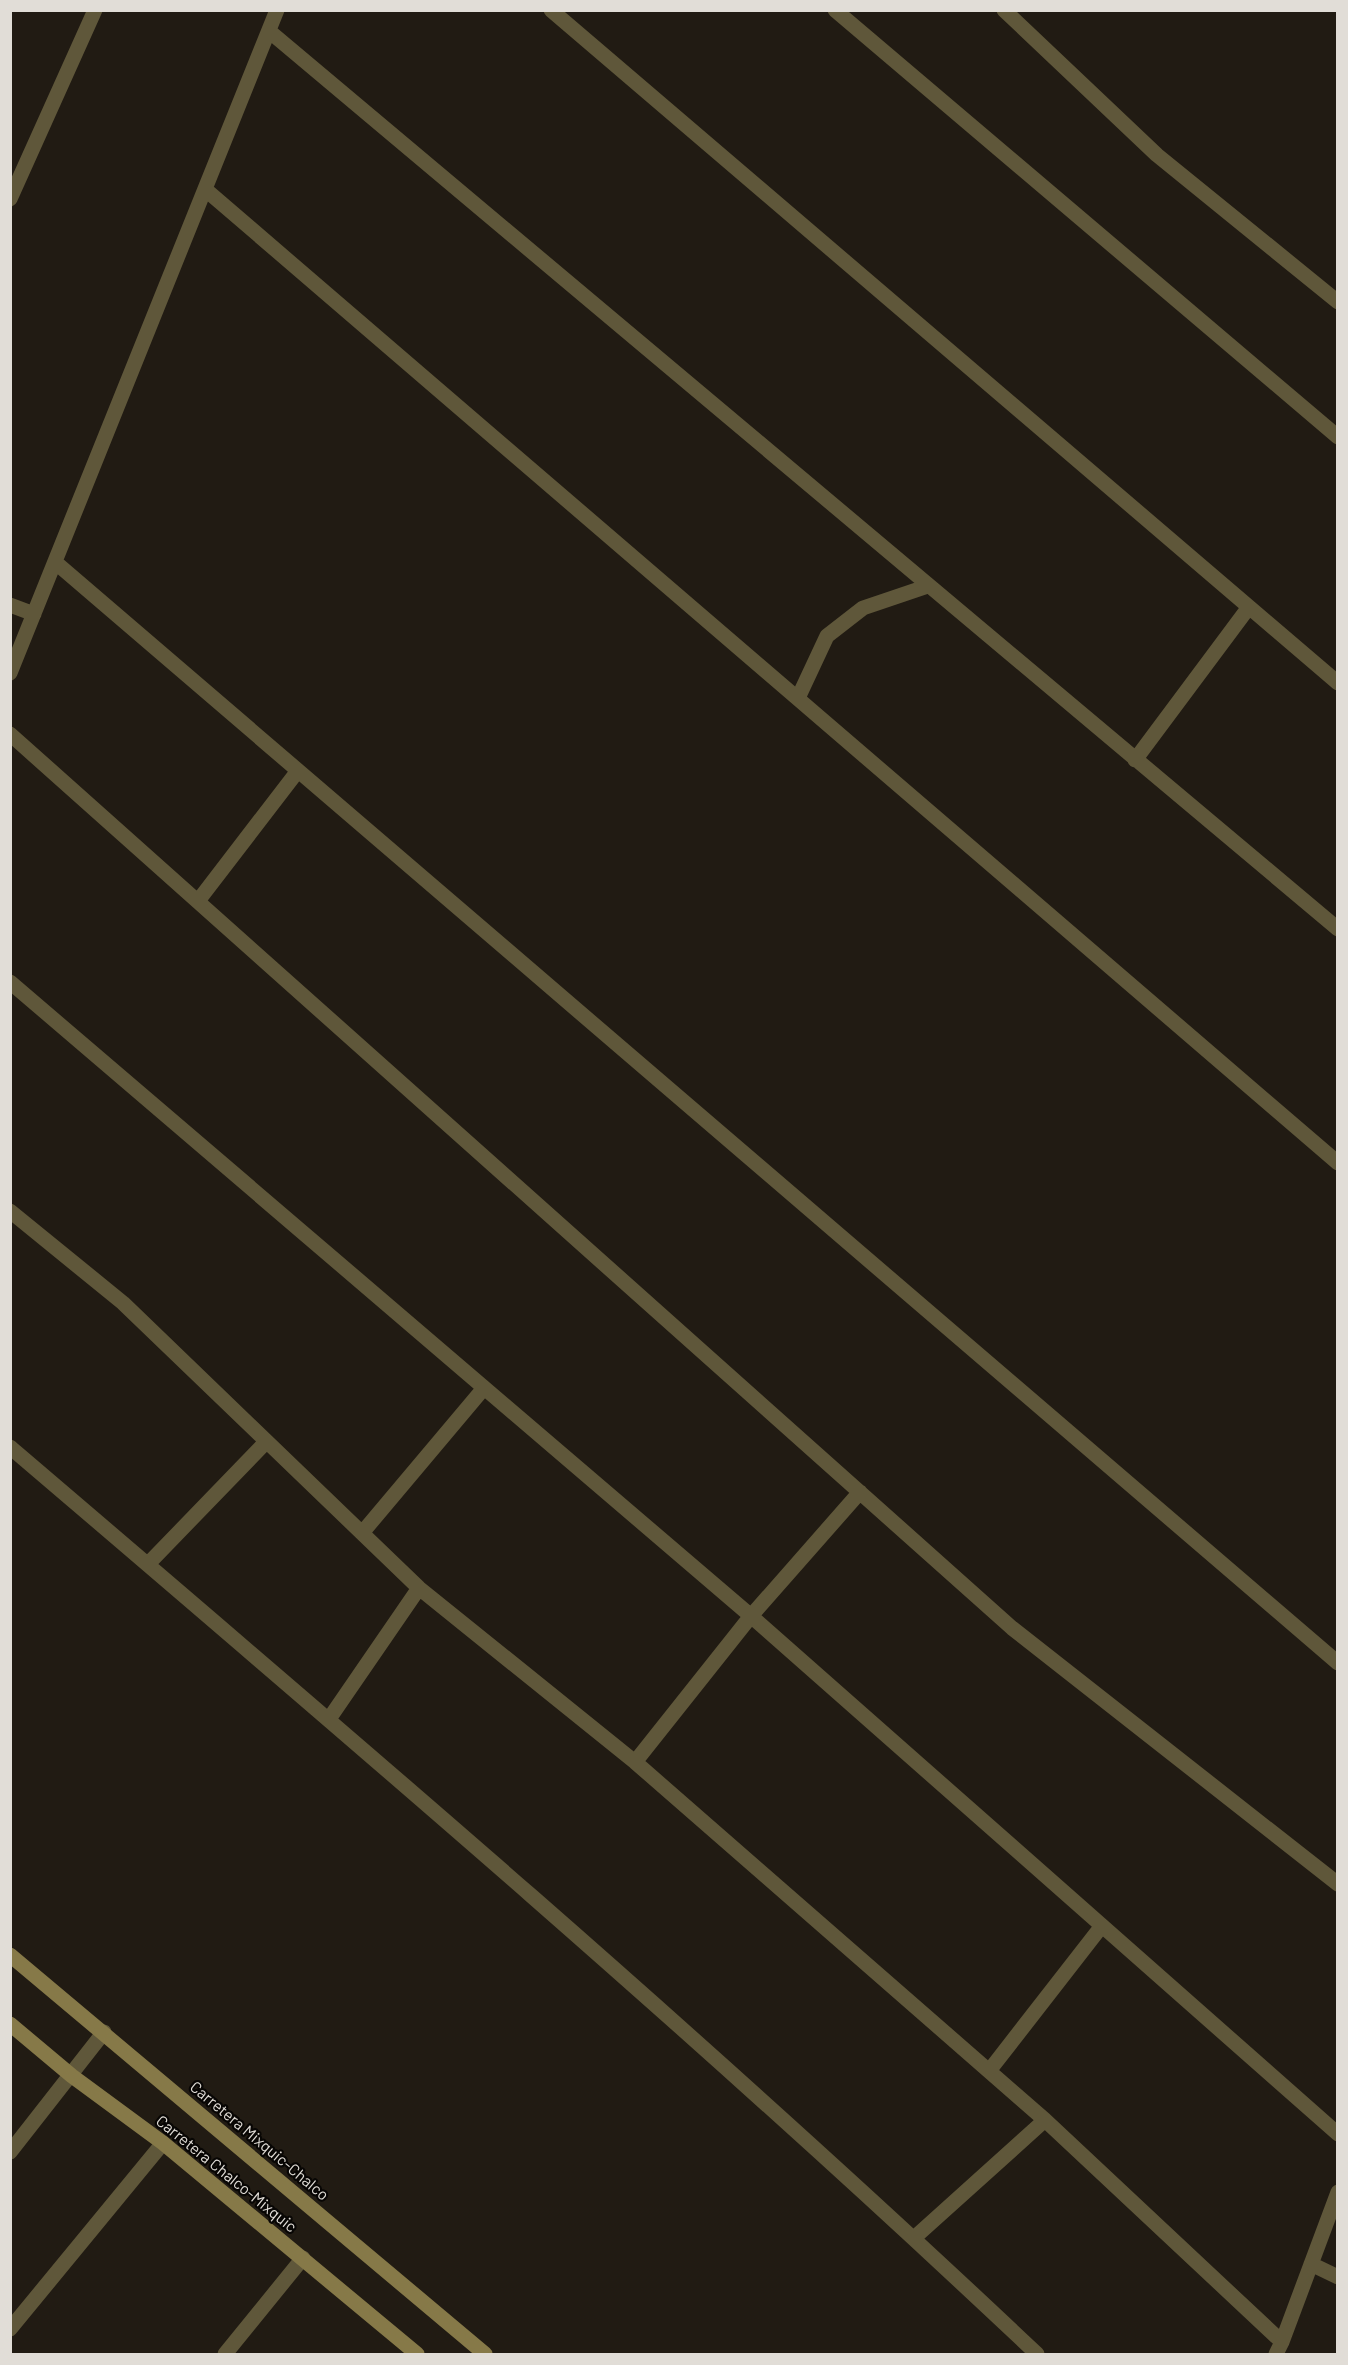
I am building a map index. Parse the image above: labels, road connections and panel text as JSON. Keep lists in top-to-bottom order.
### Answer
{
  "streets": {
    "main road": ["Carretera Mixquic-Chalco", "Carretera Chalco-Mixquic"]
  }
}
